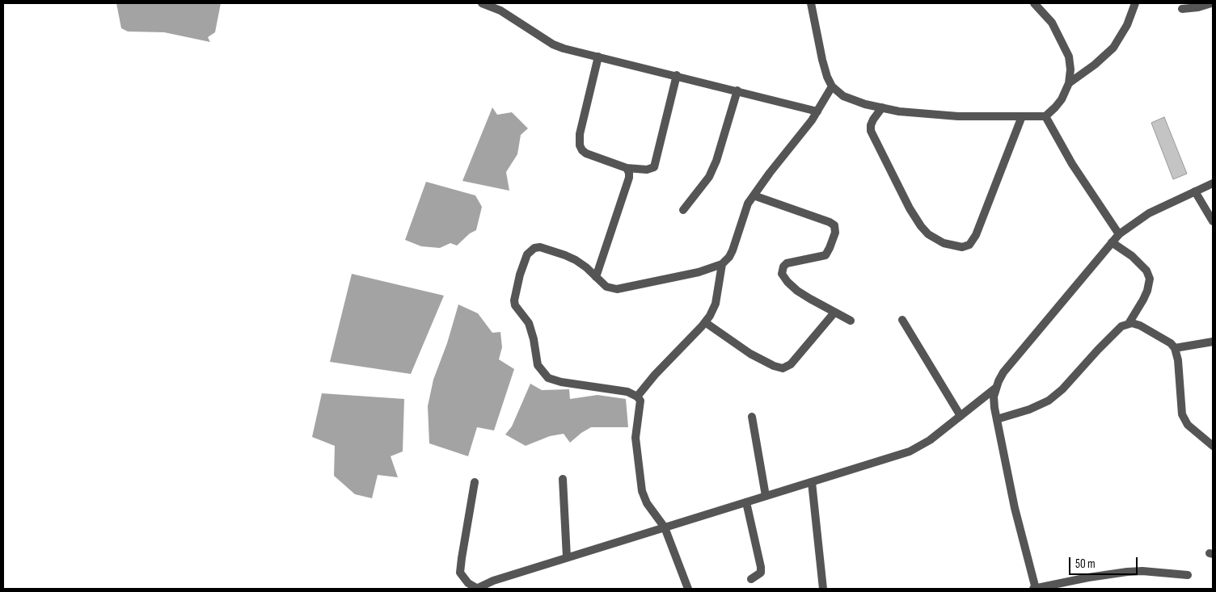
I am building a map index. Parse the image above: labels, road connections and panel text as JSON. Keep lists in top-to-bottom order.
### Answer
{
  "scale_bar": "50 m"
}
